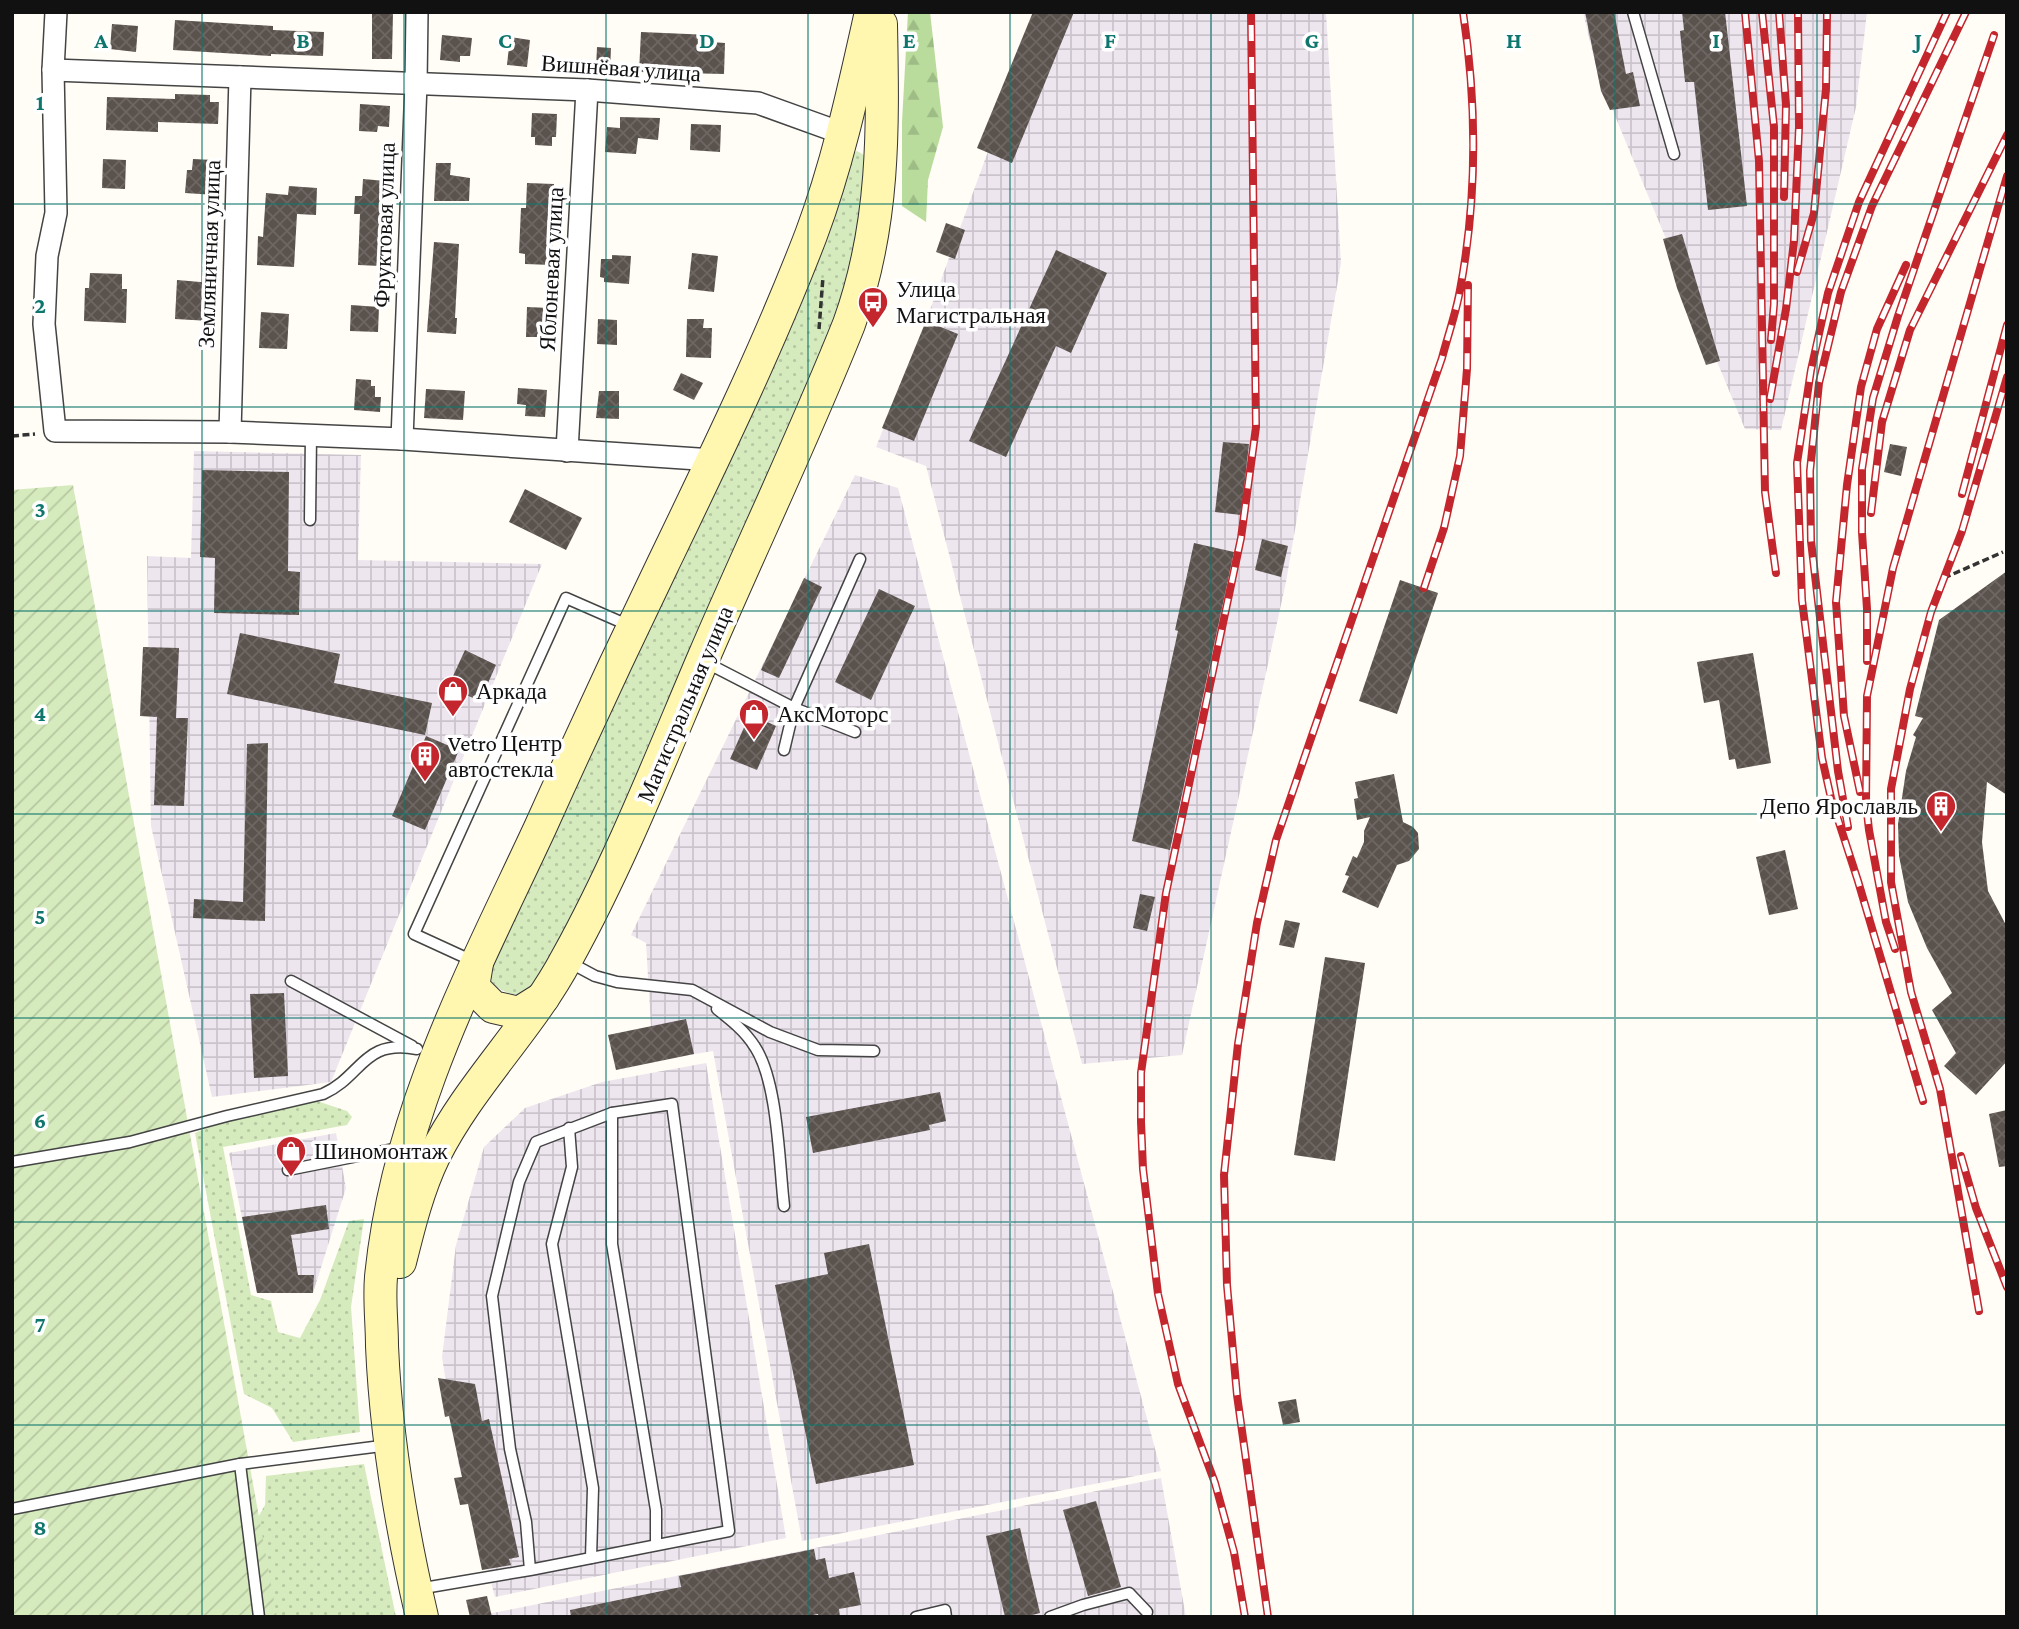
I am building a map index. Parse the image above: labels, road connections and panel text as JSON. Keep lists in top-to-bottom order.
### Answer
{
  "streets": {
    "main road": ["Магистральная улица"],
    "street": [
      "Вишнёвая улица",
      "Фруктовая улица",
      "Земляничная улица",
      "Яблоневая улица"
    ]
  },
  "crossings": [
    ["Вишнёвая улица", "Фруктовая улица"],
    ["Вишнёвая улица", "Земляничная улица"],
    ["Вишнёвая улица", "Яблоневая улица"],
    ["Вишнёвая улица", "Магистральная улица"]
  ],
  "places": {
    "bus stop": ["Улица Магистральная"],
    "shop": ["Аркада", "АксМоторс", "Шиномонтаж"],
    "building": ["Vetro Центр автостекла", "Депо Ярославль"]
  },
  "grid": {
    "columns": [
      "A",
      "B",
      "C",
      "D",
      "E",
      "F",
      "G",
      "H",
      "I",
      "J"
    ],
    "rows": [
      "1",
      "2",
      "3",
      "4",
      "5",
      "6",
      "7",
      "8"
    ]
  }
}
